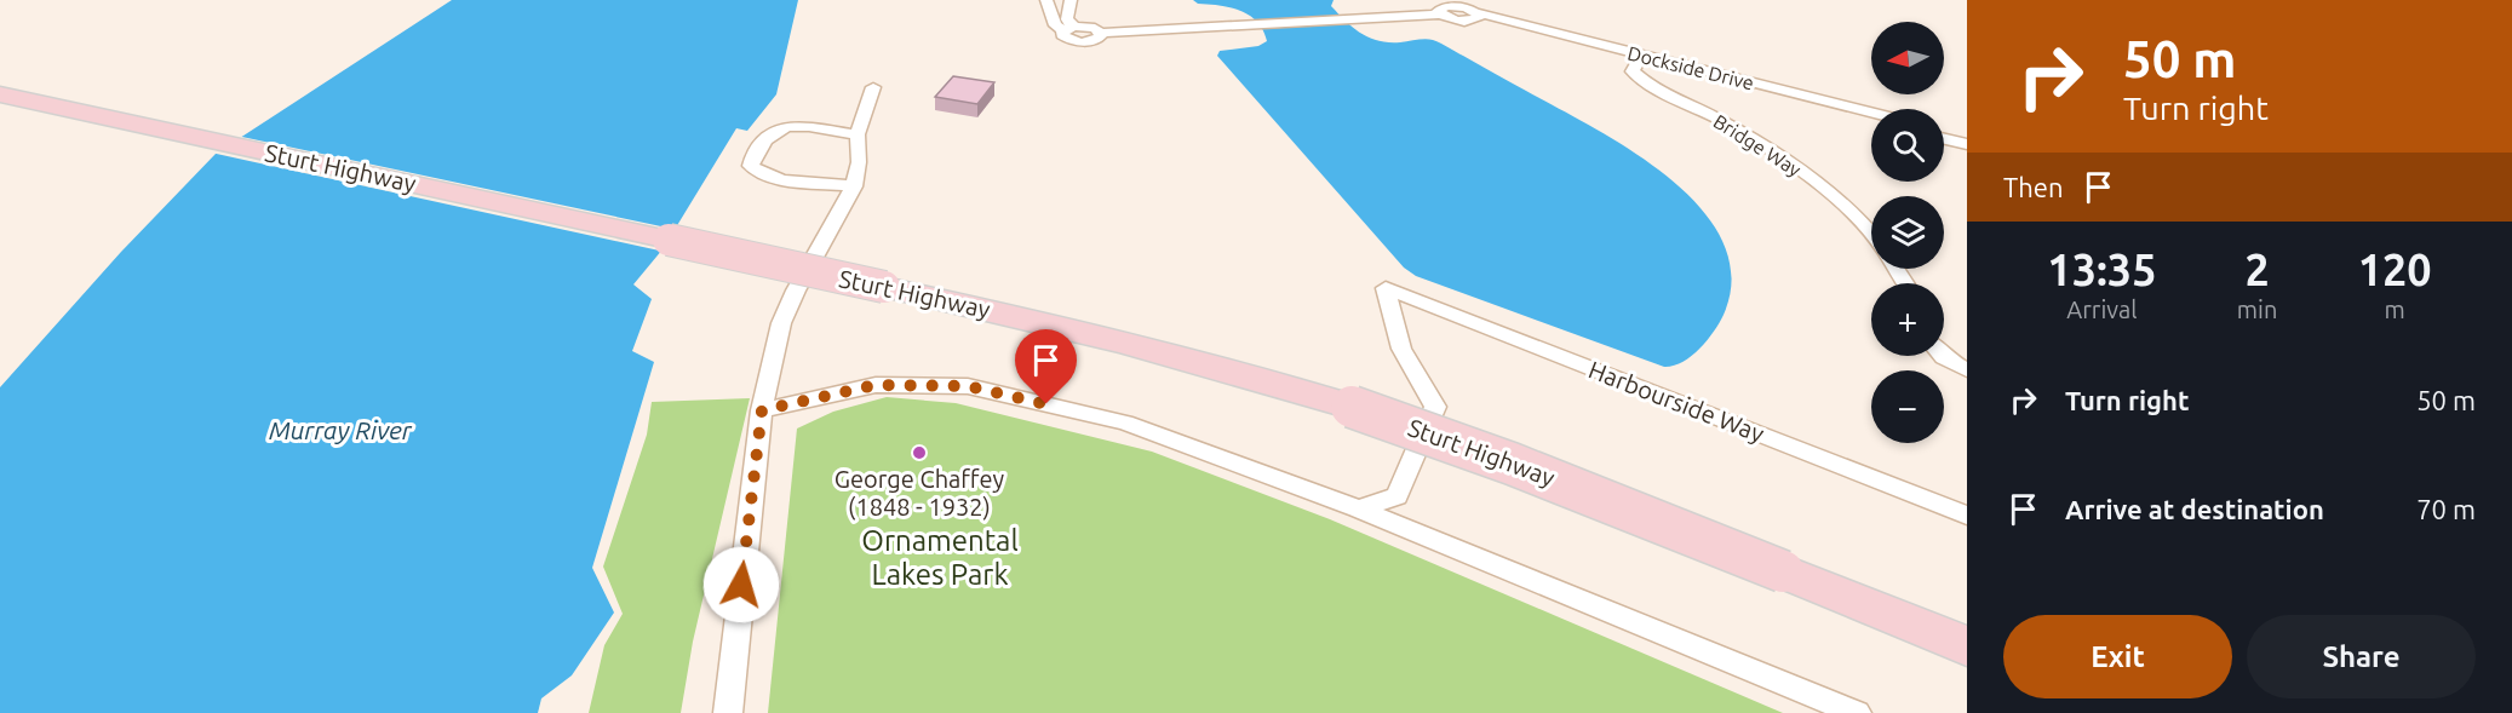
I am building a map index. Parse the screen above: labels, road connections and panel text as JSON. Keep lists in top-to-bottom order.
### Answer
{
  "streets": {
    "highway": ["Sturt Highway"],
    "street": ["Dockside Drive", "Bridge Way", "Harbourside Way"]
  },
  "crossings": [
    ["Dockside Drive", "Bridge Way"]
  ],
  "water": ["Murray River"],
  "parks": ["Ornamental Lakes Park"],
  "places": ["George Chaffey (1848 - 1932)"],
  "north": "left",
  "page": {
    "turn": ["50 m", "Turn right"],
    "map_buttons": ["+", "−"],
    "then": "Then",
    "eta": [
      "13:35",
      "Arrival",
      "2",
      "min",
      "120",
      "m"
    ],
    "list": [
      {
        "name": "Turn right",
        "value": "50 m"
      },
      {
        "name": "Arrive at destination",
        "value": "70 m"
      }
    ],
    "buttons": ["Exit", "Share"]
  }
}
